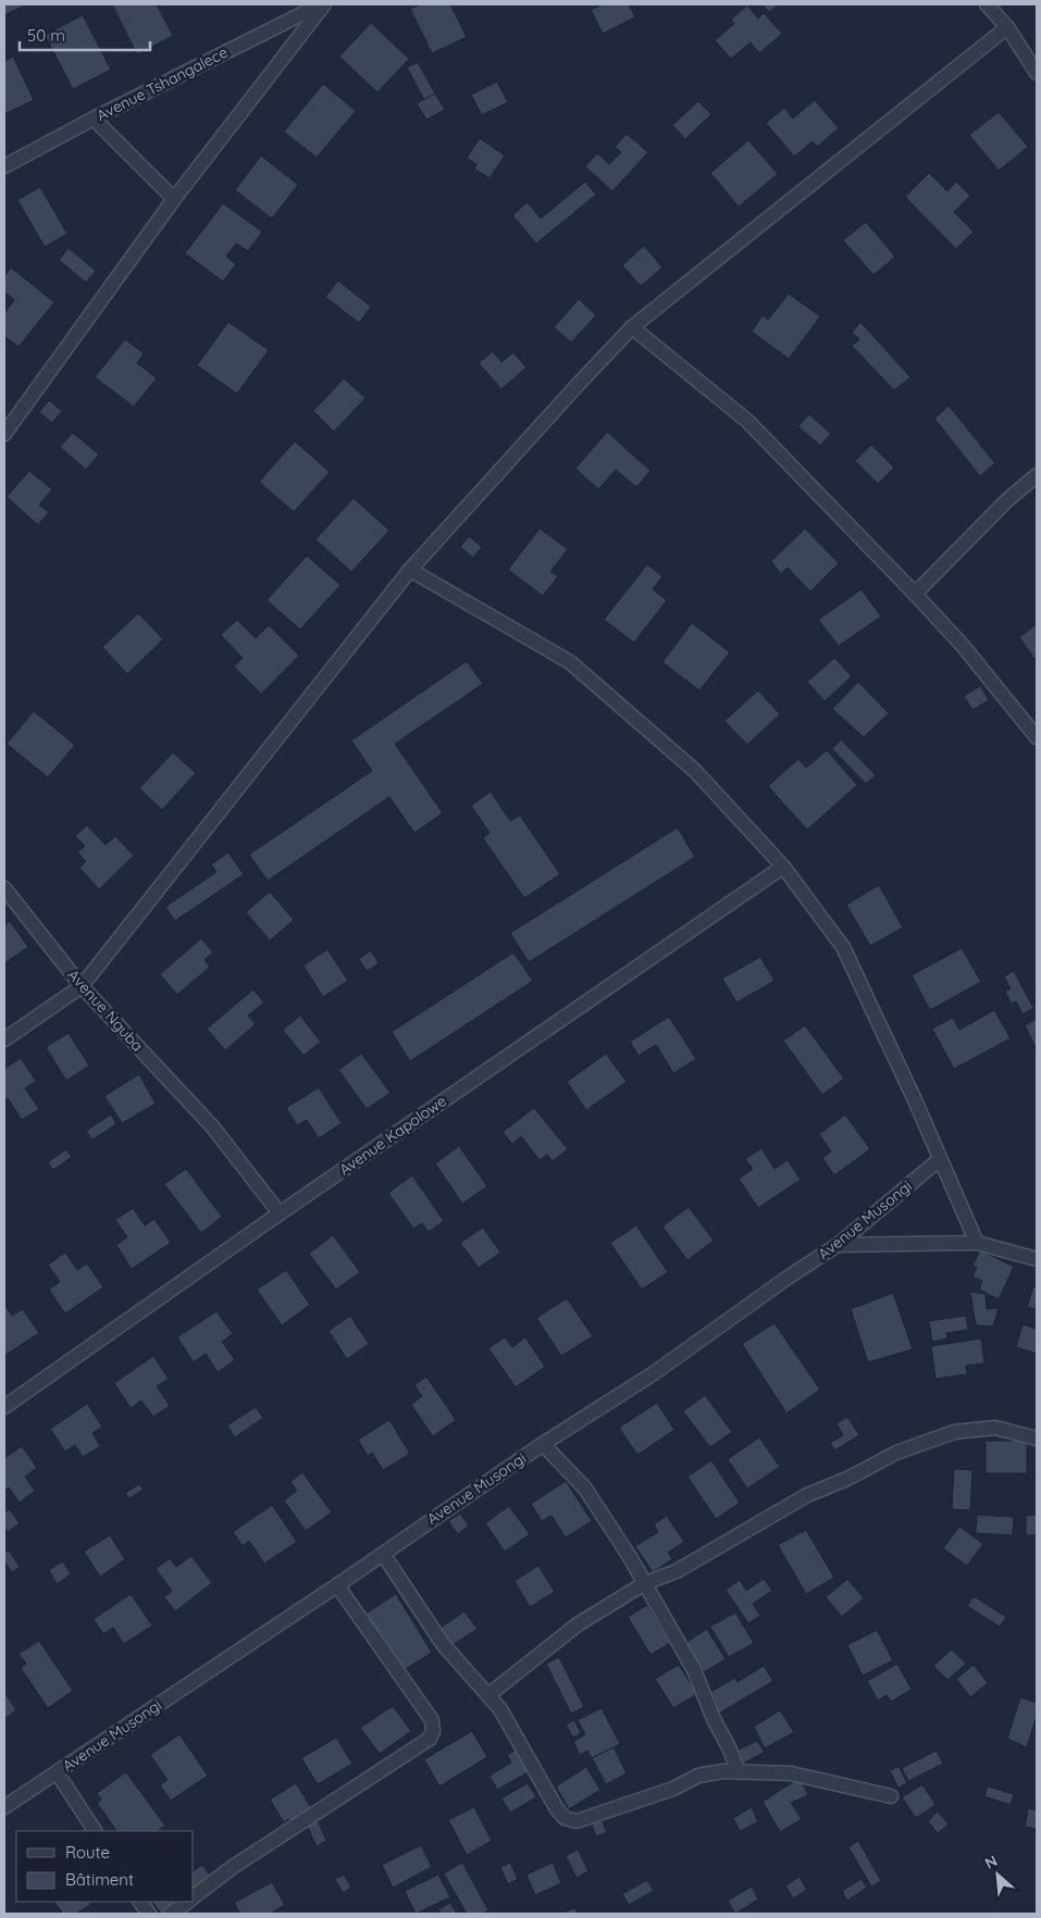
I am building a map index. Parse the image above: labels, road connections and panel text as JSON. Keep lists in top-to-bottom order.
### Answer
{
  "streets": {
    "street": [
      "Avenue Tshangalece",
      "Avenue Nguba",
      "Avenue Kapolowe",
      "Avenue Musongi"
    ]
  },
  "crossings": [
    ["Avenue Nguba", "Avenue Kapolowe"]
  ],
  "legend": ["Route", "Bâtiment"],
  "scale_bar": "50 m",
  "north": "top left"
}
